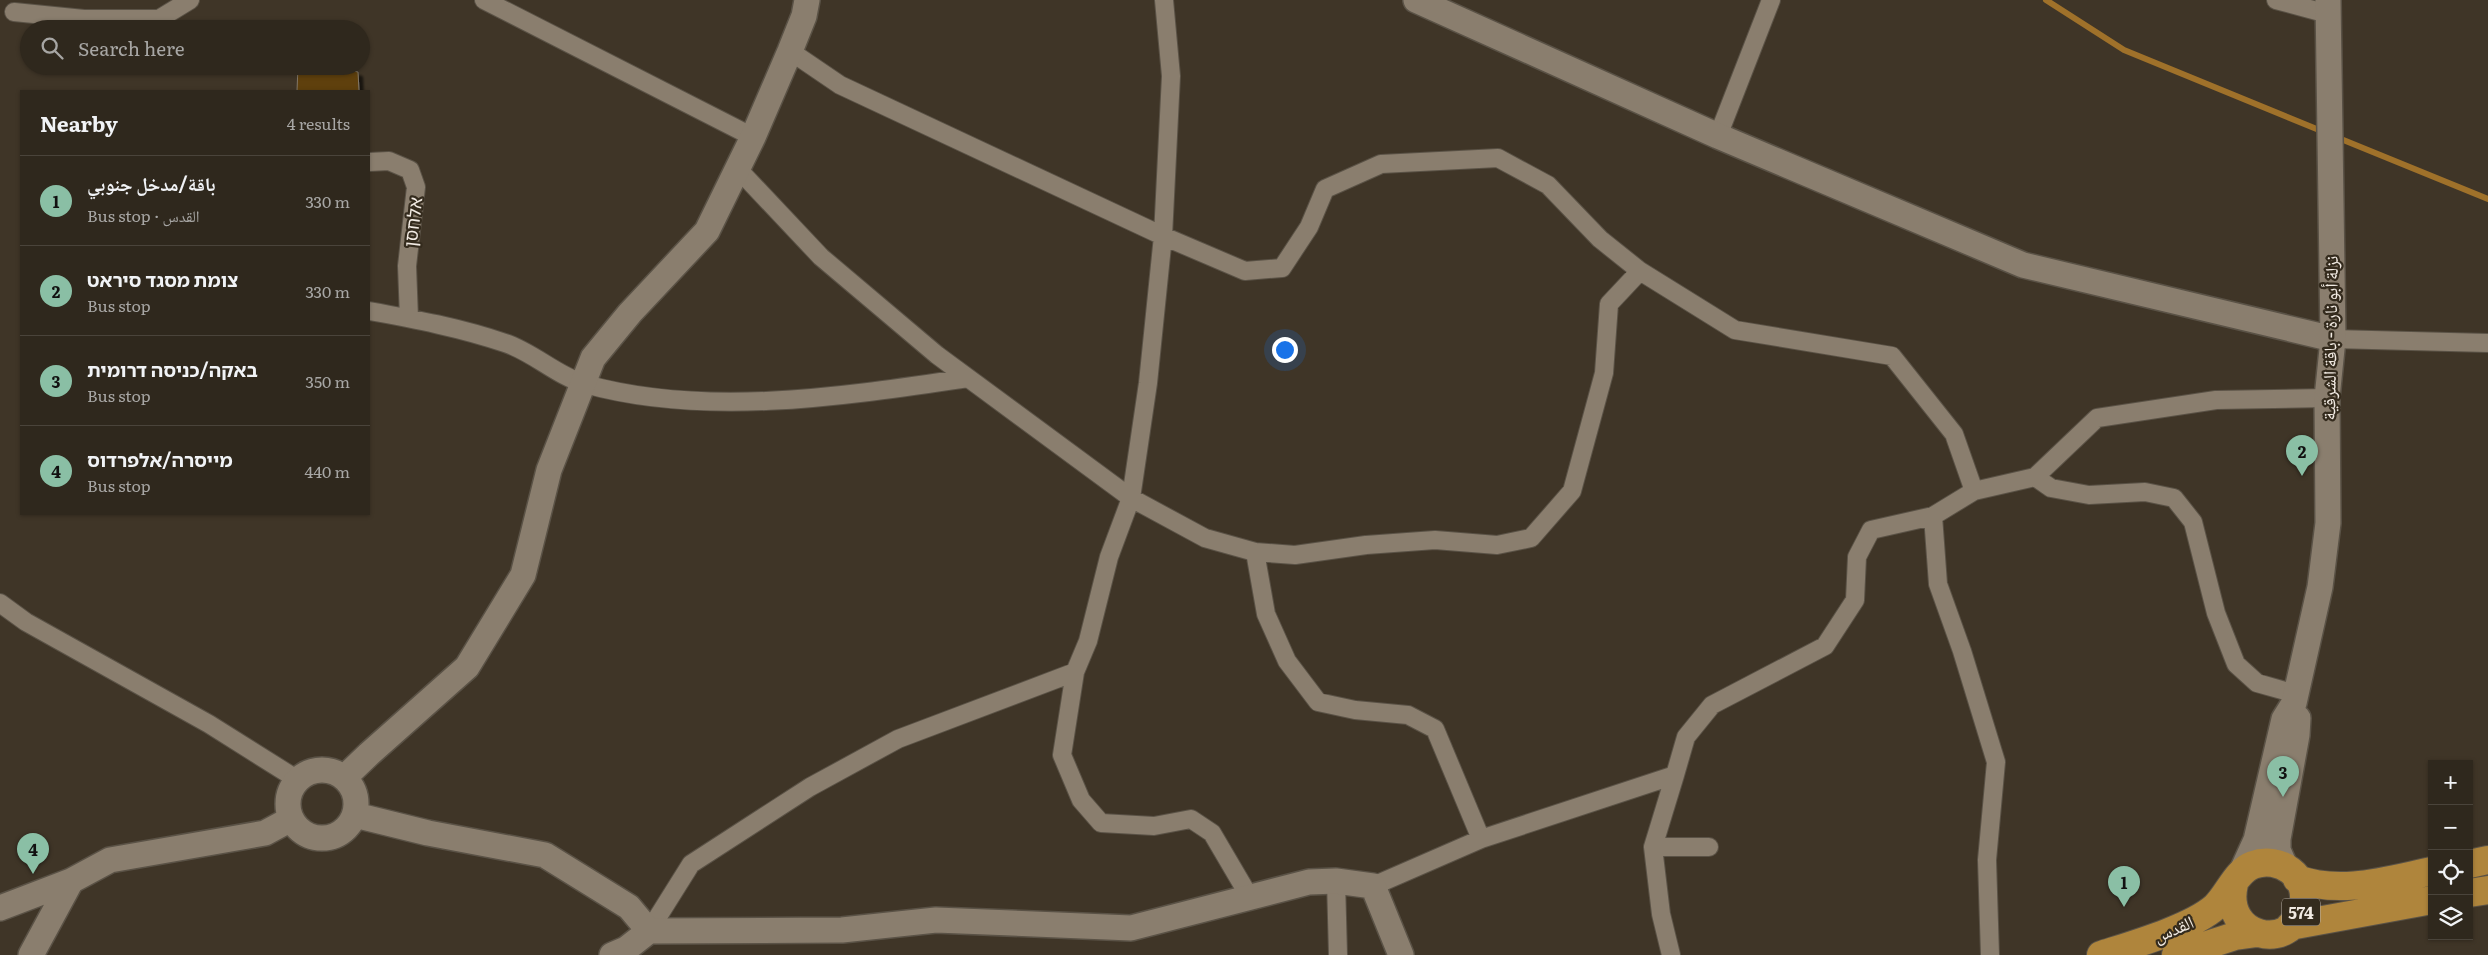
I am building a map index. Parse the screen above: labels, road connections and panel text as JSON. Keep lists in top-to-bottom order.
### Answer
{
  "streets": {
    "main road": ["574", "القدس"],
    "street": ["אלחסן", "نزلة أبو نارة - باقة الشرقية"]
  },
  "crossings": [
    ["نزلة أبو نارة - باقة الشرقية", "574"],
    ["نزلة أبو نارة - باقة الشرقية", "القدس"],
    ["574", "القدس"]
  ],
  "page": {
    "search": "Search here",
    "heading": ["Nearby", "4 results"],
    "list": [
      {
        "mark": "1",
        "name": "باقة/مدخل جنوبي",
        "note": "Bus stop · القدس",
        "value": "330 m"
      },
      {
        "mark": "2",
        "name": "צומת מסגד סיראט",
        "note": "Bus stop",
        "value": "330 m"
      },
      {
        "mark": "3",
        "name": "באקה/כניסה דרומית",
        "note": "Bus stop",
        "value": "350 m"
      },
      {
        "mark": "4",
        "name": "מייסרה/אלפרדוס",
        "note": "Bus stop",
        "value": "440 m"
      }
    ],
    "pins": [
      "2",
      "3",
      "4",
      "1"
    ],
    "map_buttons": ["+", "−"]
  }
}
